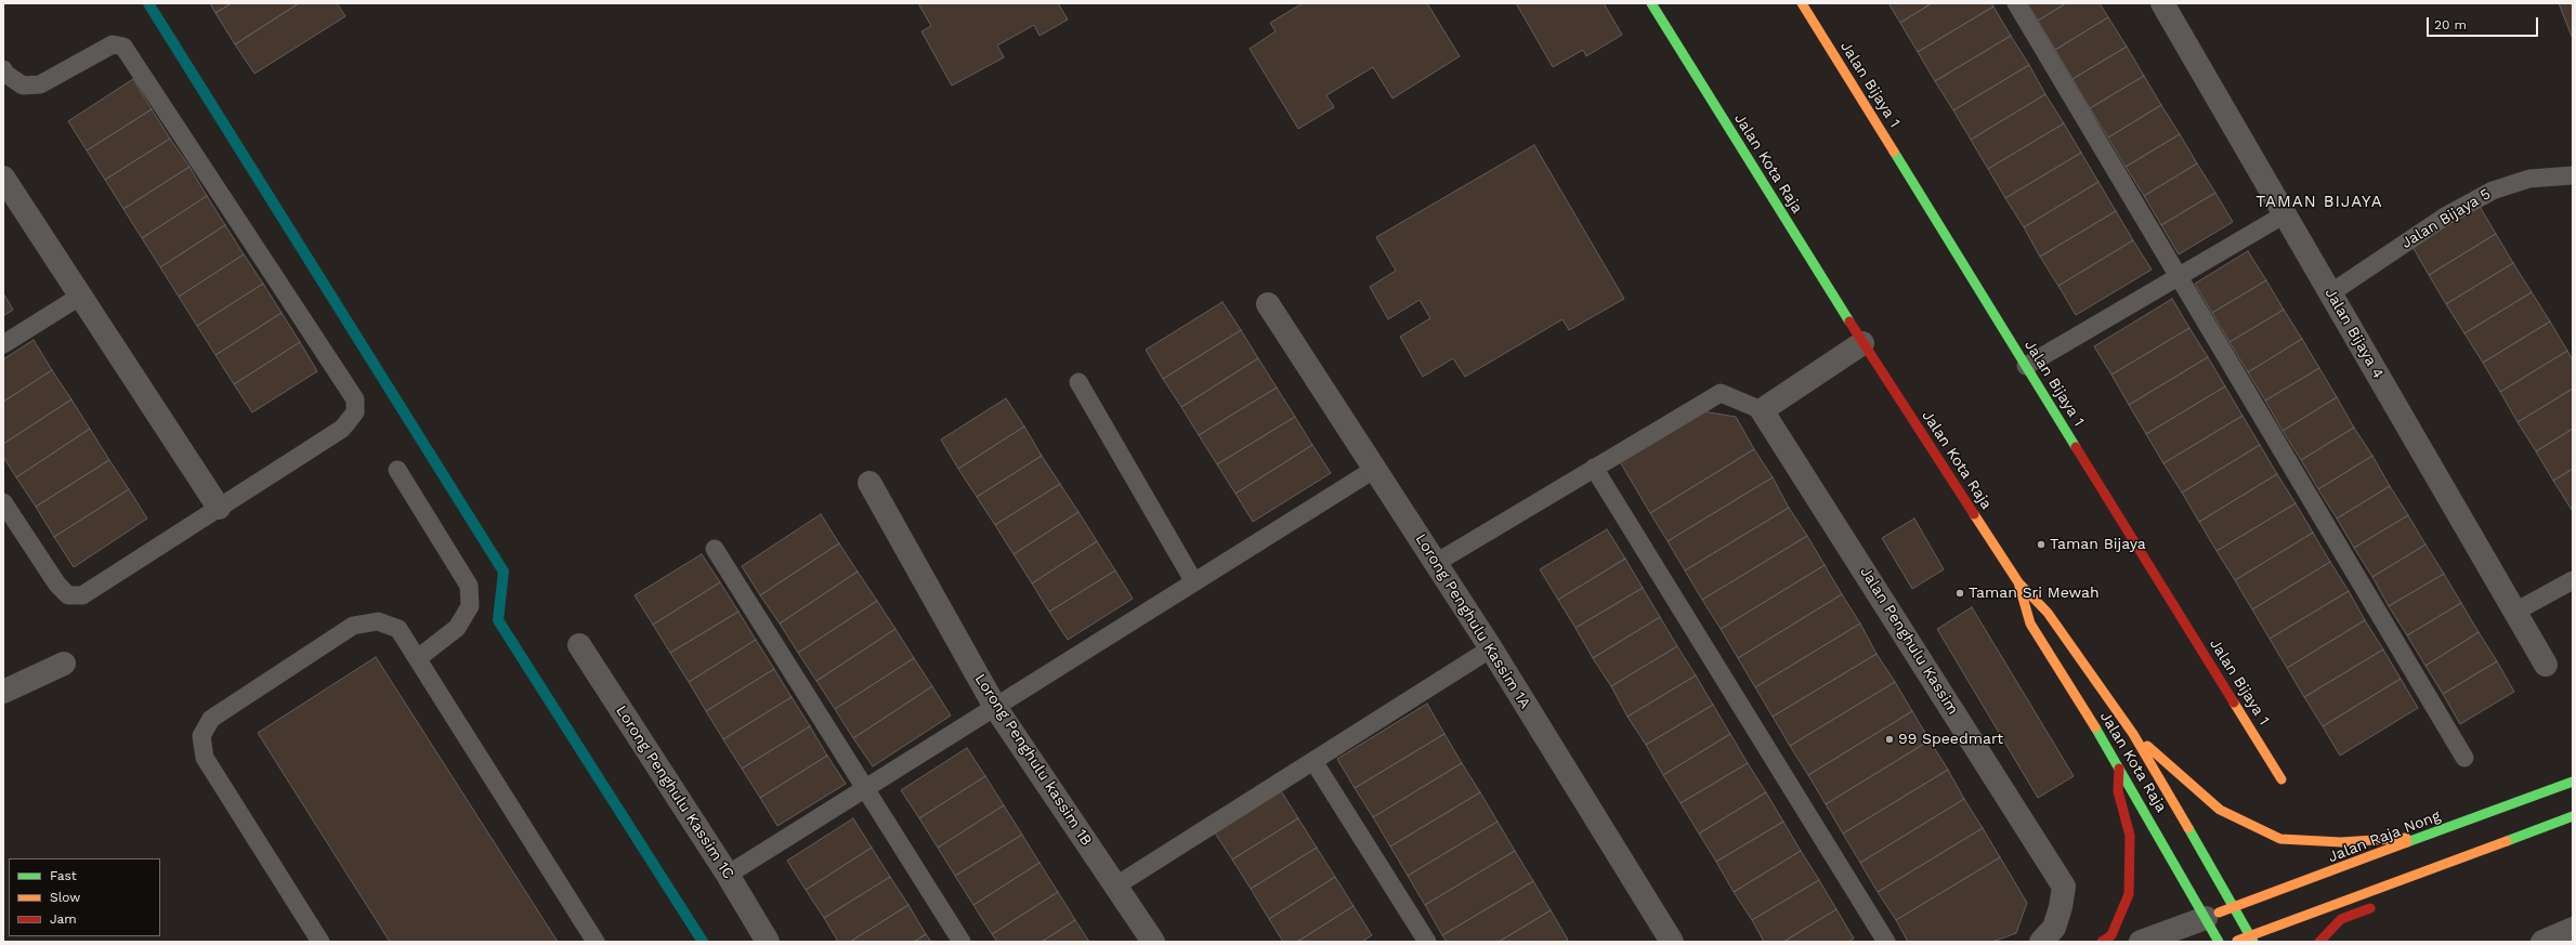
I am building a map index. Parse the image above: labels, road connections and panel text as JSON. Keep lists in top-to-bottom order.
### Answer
{
  "streets": {
    "main road": ["Jalan Bijaya 1", "Jalan Kota Raja", "Jalan Raja Nong"],
    "street": [
      "Jalan Bijaya 4",
      "Lorong Penghulu Kassim 1A",
      "Jalan Penghulu Kassim",
      "Lorong Penghulu kassim 1B",
      "Lorong Penghulu Kassim 1C"
    ],
    "lane": ["Jalan Bijaya 5"]
  },
  "crossings": [
    ["Jalan Kota Raja", "Jalan Raja Nong"],
    ["Jalan Bijaya 5", "Jalan Bijaya 4"]
  ],
  "districts": ["TAMAN BIJAYA"],
  "places": ["Taman Bijaya", "Taman Sri Mewah", "99 Speedmart"],
  "legend": ["Fast", "Slow", "Jam"],
  "scale_bar": "20 m"
}
